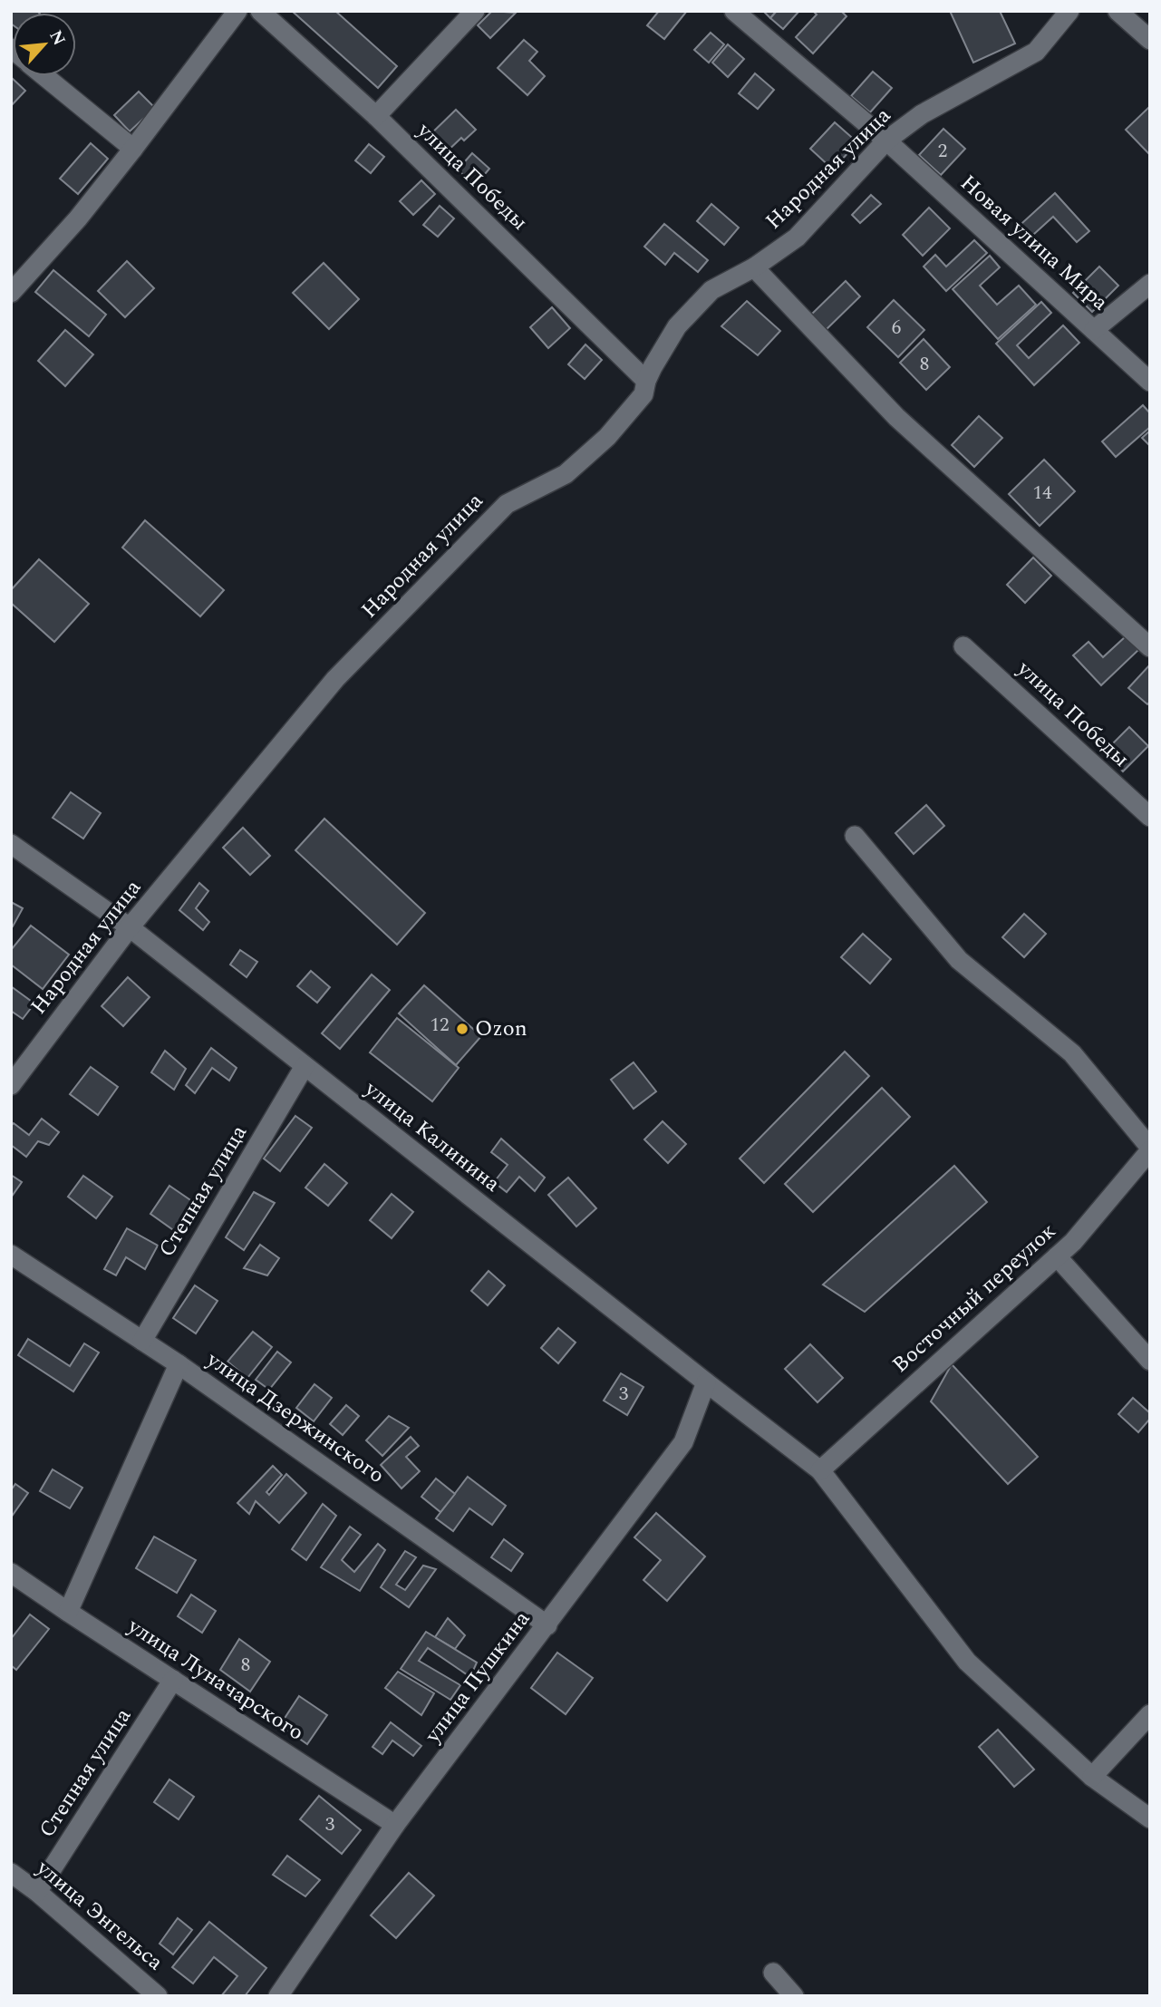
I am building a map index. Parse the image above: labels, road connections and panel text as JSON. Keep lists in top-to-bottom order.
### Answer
{
  "streets": {
    "street": [
      "Народная улица",
      "улица Победы",
      "Новая улица Мира",
      "улица Калинина",
      "Степная улица",
      "Восточный переулок",
      "улица Дзержинского",
      "улица Пушкина",
      "улица Луначарского",
      "улица Энгельса"
    ]
  },
  "crossings": [
    ["Народная улица", "улица Победы"],
    ["Народная улица", "Новая улица Мира"],
    ["Народная улица", "улица Калинина"],
    ["улица Калинина", "Степная улица"],
    ["улица Калинина", "Восточный переулок"],
    ["улица Калинина", "улица Пушкина"],
    ["Степная улица", "улица Дзержинского"],
    ["Степная улица", "улица Луначарского"],
    ["Степная улица", "улица Энгельса"],
    ["улица Дзержинского", "улица Пушкина"],
    ["улица Пушкина", "улица Луначарского"]
  ],
  "places": ["Ozon"],
  "house_numbers": [
    "2",
    "6",
    "8",
    "14",
    "12",
    "3",
    "8",
    "3"
  ],
  "north": "top right"
}
